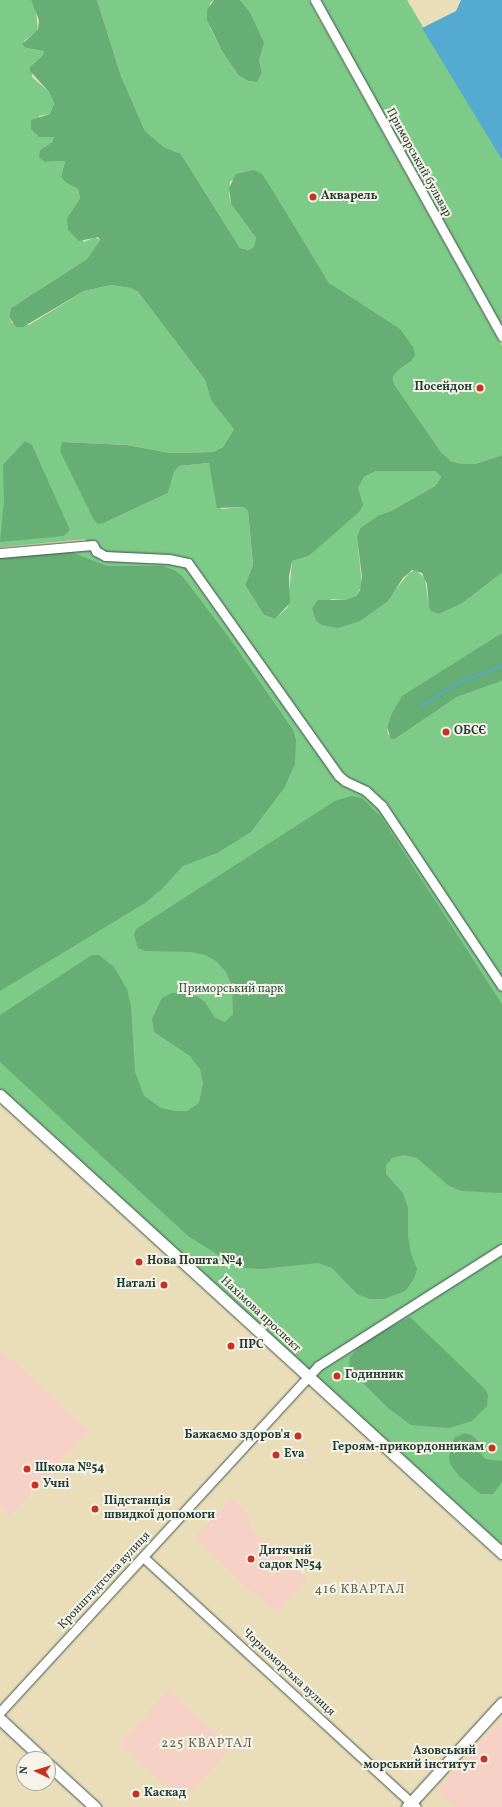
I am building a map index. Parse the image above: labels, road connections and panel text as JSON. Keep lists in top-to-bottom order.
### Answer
{
  "streets": {
    "main road": ["Нахімова проспект"],
    "street": ["Приморський бульвар", "Кронштадтська вулиця", "Чорноморська вулиця"]
  },
  "crossings": [
    ["Нахімова проспект", "Кронштадтська вулиця"],
    ["Кронштадтська вулиця", "Чорноморська вулиця"]
  ],
  "districts": ["416 КВАРТАЛ", "225 КВАРТАЛ"],
  "parks": ["Приморський парк"],
  "places": [
    "Акварель",
    "Посейдон",
    "ОБСЄ",
    "Нова Пошта №4",
    "Наталі",
    "ПРС",
    "Годинник",
    "Бажаємо здоров'я",
    "Героям-прикордонникам",
    "Eva",
    "Школа №54",
    "Учні",
    "Підстанція швидкої допомоги",
    "Дитячий садок №54",
    "Азовський морський інститут",
    "Каскад"
  ],
  "north": "left"
}
